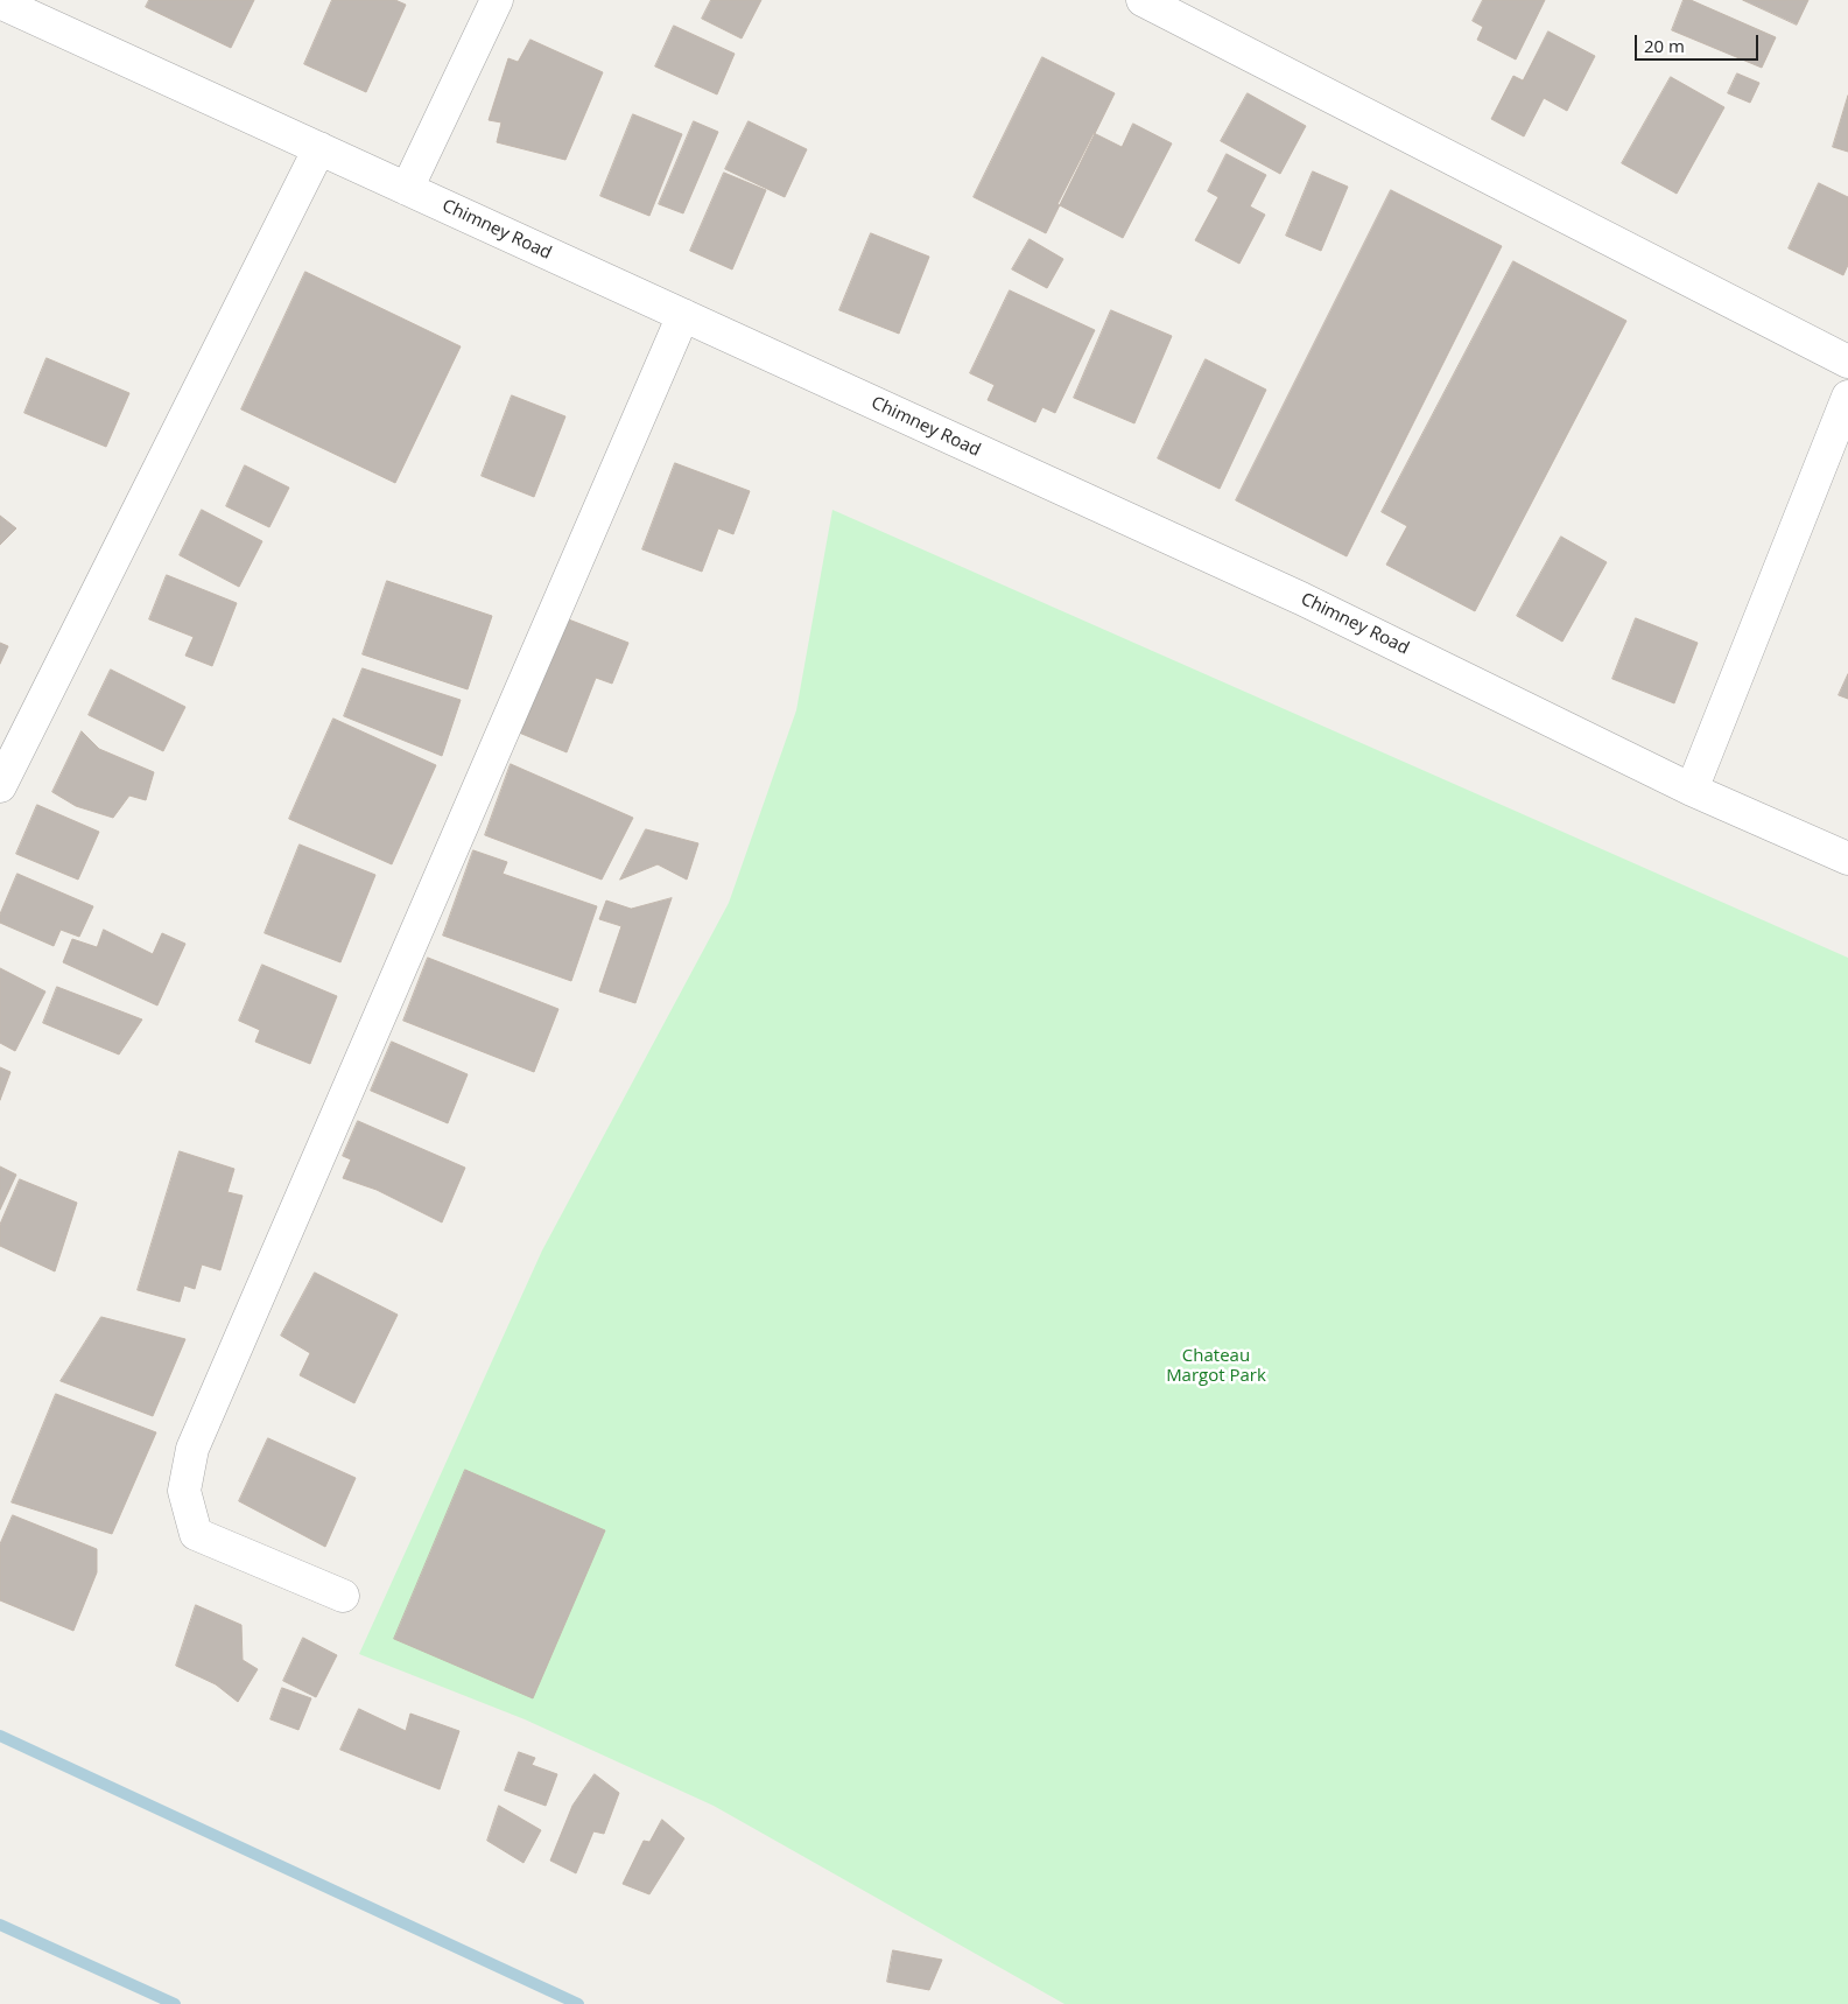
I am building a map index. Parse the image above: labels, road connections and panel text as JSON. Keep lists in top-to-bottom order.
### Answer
{
  "streets": {
    "street": ["Chimney Road"]
  },
  "parks": ["Chateau Margot Park"],
  "scale_bar": "20 m"
}
